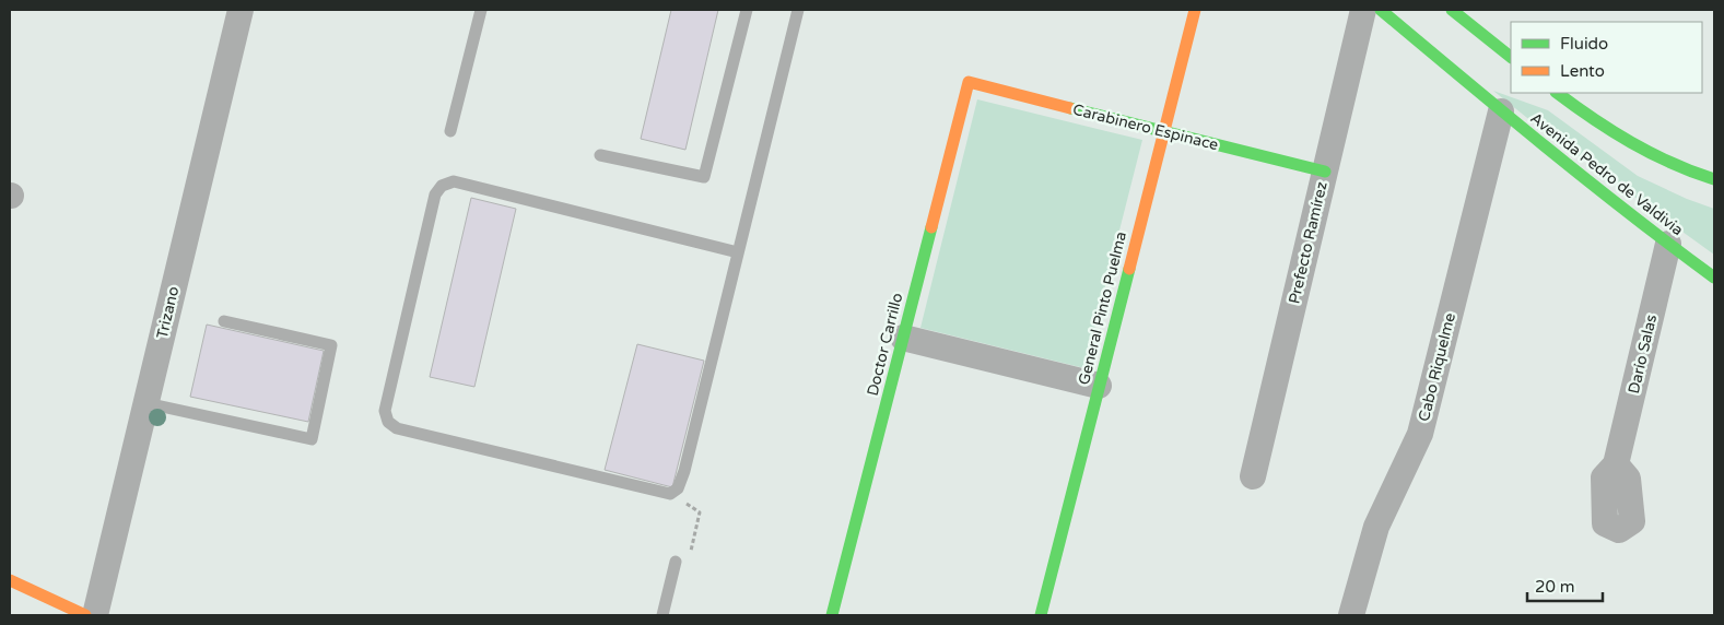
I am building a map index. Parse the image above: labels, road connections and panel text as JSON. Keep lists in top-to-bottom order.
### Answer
{
  "streets": {
    "street": [
      "Carabinero Espinace",
      "Avenida Pedro de Valdivia",
      "Prefecto Ramírez",
      "General Pinto Puelma",
      "Trizano",
      "Doctor Carrillo",
      "Darío Salas",
      "Cabo Riquelme"
    ]
  },
  "crossings": [
    ["Carabinero Espinace", "Prefecto Ramírez"],
    ["Carabinero Espinace", "General Pinto Puelma"],
    ["Carabinero Espinace", "Doctor Carrillo"],
    ["Avenida Pedro de Valdivia", "Darío Salas"],
    ["Avenida Pedro de Valdivia", "Cabo Riquelme"]
  ],
  "legend": ["Fluido", "Lento"],
  "scale_bar": "20 m"
}
